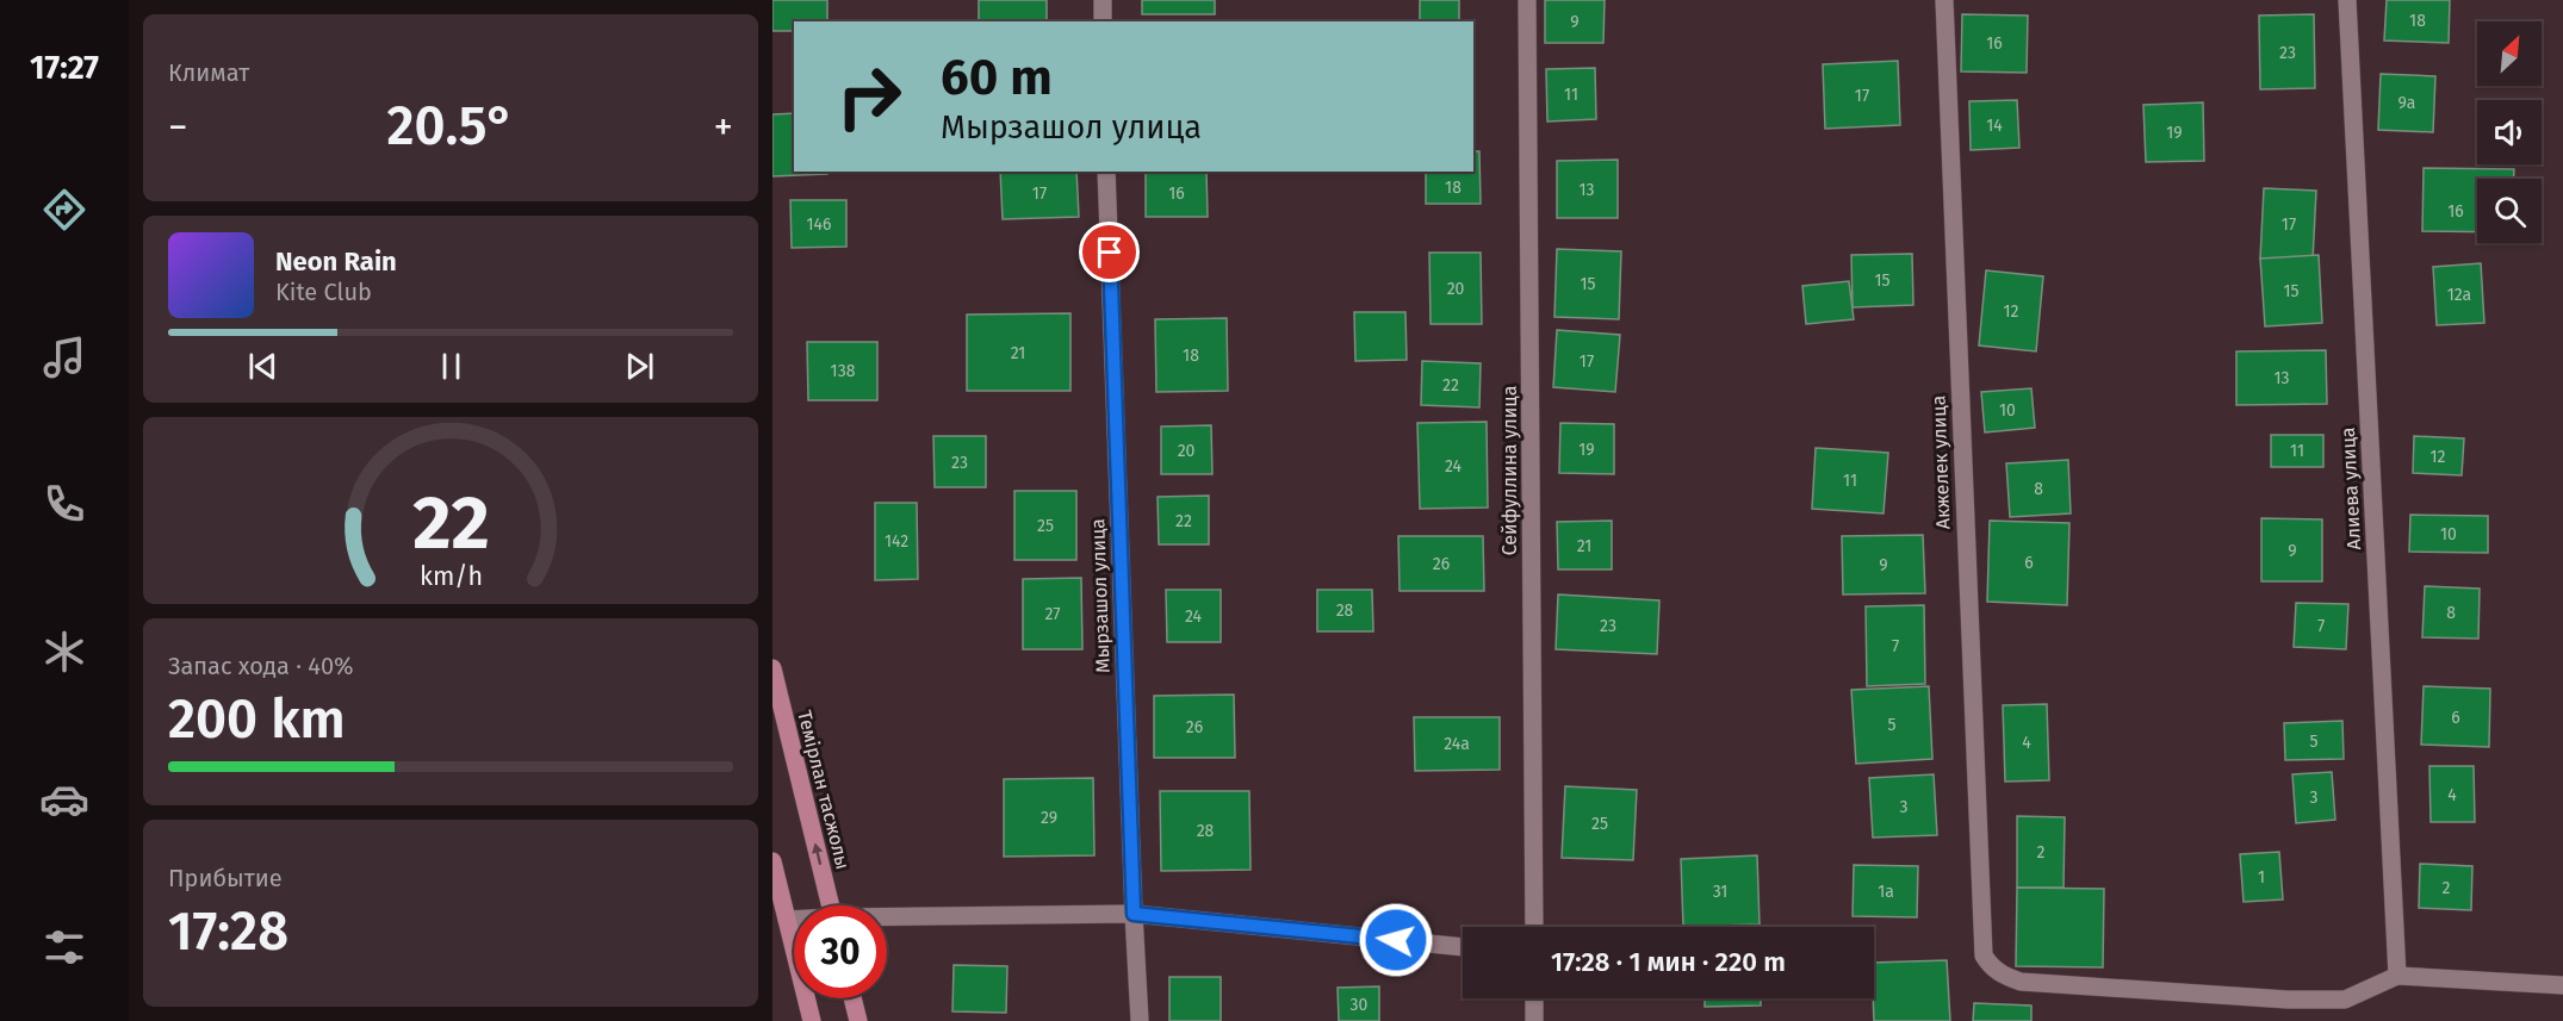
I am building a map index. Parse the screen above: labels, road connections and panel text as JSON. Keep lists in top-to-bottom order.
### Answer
{
  "streets": {
    "main road": ["Темірлан тасжолы"],
    "street": [
      "Акжелек улица",
      "Сейфуллина улица",
      "Алиева улица",
      "Мырзашол улица"
    ]
  },
  "crossings": [
    ["Акжелек улица", "Алиева улица"]
  ],
  "one_way": ["Темірлан тасжолы"],
  "house_numbers": [
    "18",
    "9",
    "16",
    "23",
    "11",
    "17",
    "9а",
    "14",
    "19",
    "18",
    "13",
    "17",
    "16",
    "16",
    "146",
    "17",
    "15",
    "15",
    "20",
    "15",
    "12а",
    "12",
    "21",
    "18",
    "17",
    "138",
    "13",
    "22",
    "10",
    "19",
    "20",
    "11",
    "12",
    "23",
    "24",
    "11",
    "8",
    "22",
    "25",
    "10",
    "142",
    "21",
    "9",
    "6",
    "26",
    "9",
    "28",
    "8",
    "27",
    "24",
    "23",
    "7",
    "7",
    "6",
    "5",
    "26",
    "5",
    "4",
    "24а",
    "4",
    "3",
    "3",
    "29",
    "25",
    "28",
    "2",
    "1",
    "2",
    "31",
    "1а",
    "30"
  ],
  "north": "top right",
  "page": {
    "tabs": "17:27",
    "tile": [
      "Климат",
      ["Запас хода · 40%", "200 km"],
      ["Прибытие", "17:28"]
    ],
    "turn": ["60 m", "Мырзашол улица"],
    "heat": ["−", "20.5°", "+"],
    "song": ["Neon Rain", "Kite Club"],
    "limit": "30",
    "trip": "17:28 · 1 мин · 220 m",
    "gauge": ["22", "km/h"]
  }
}
